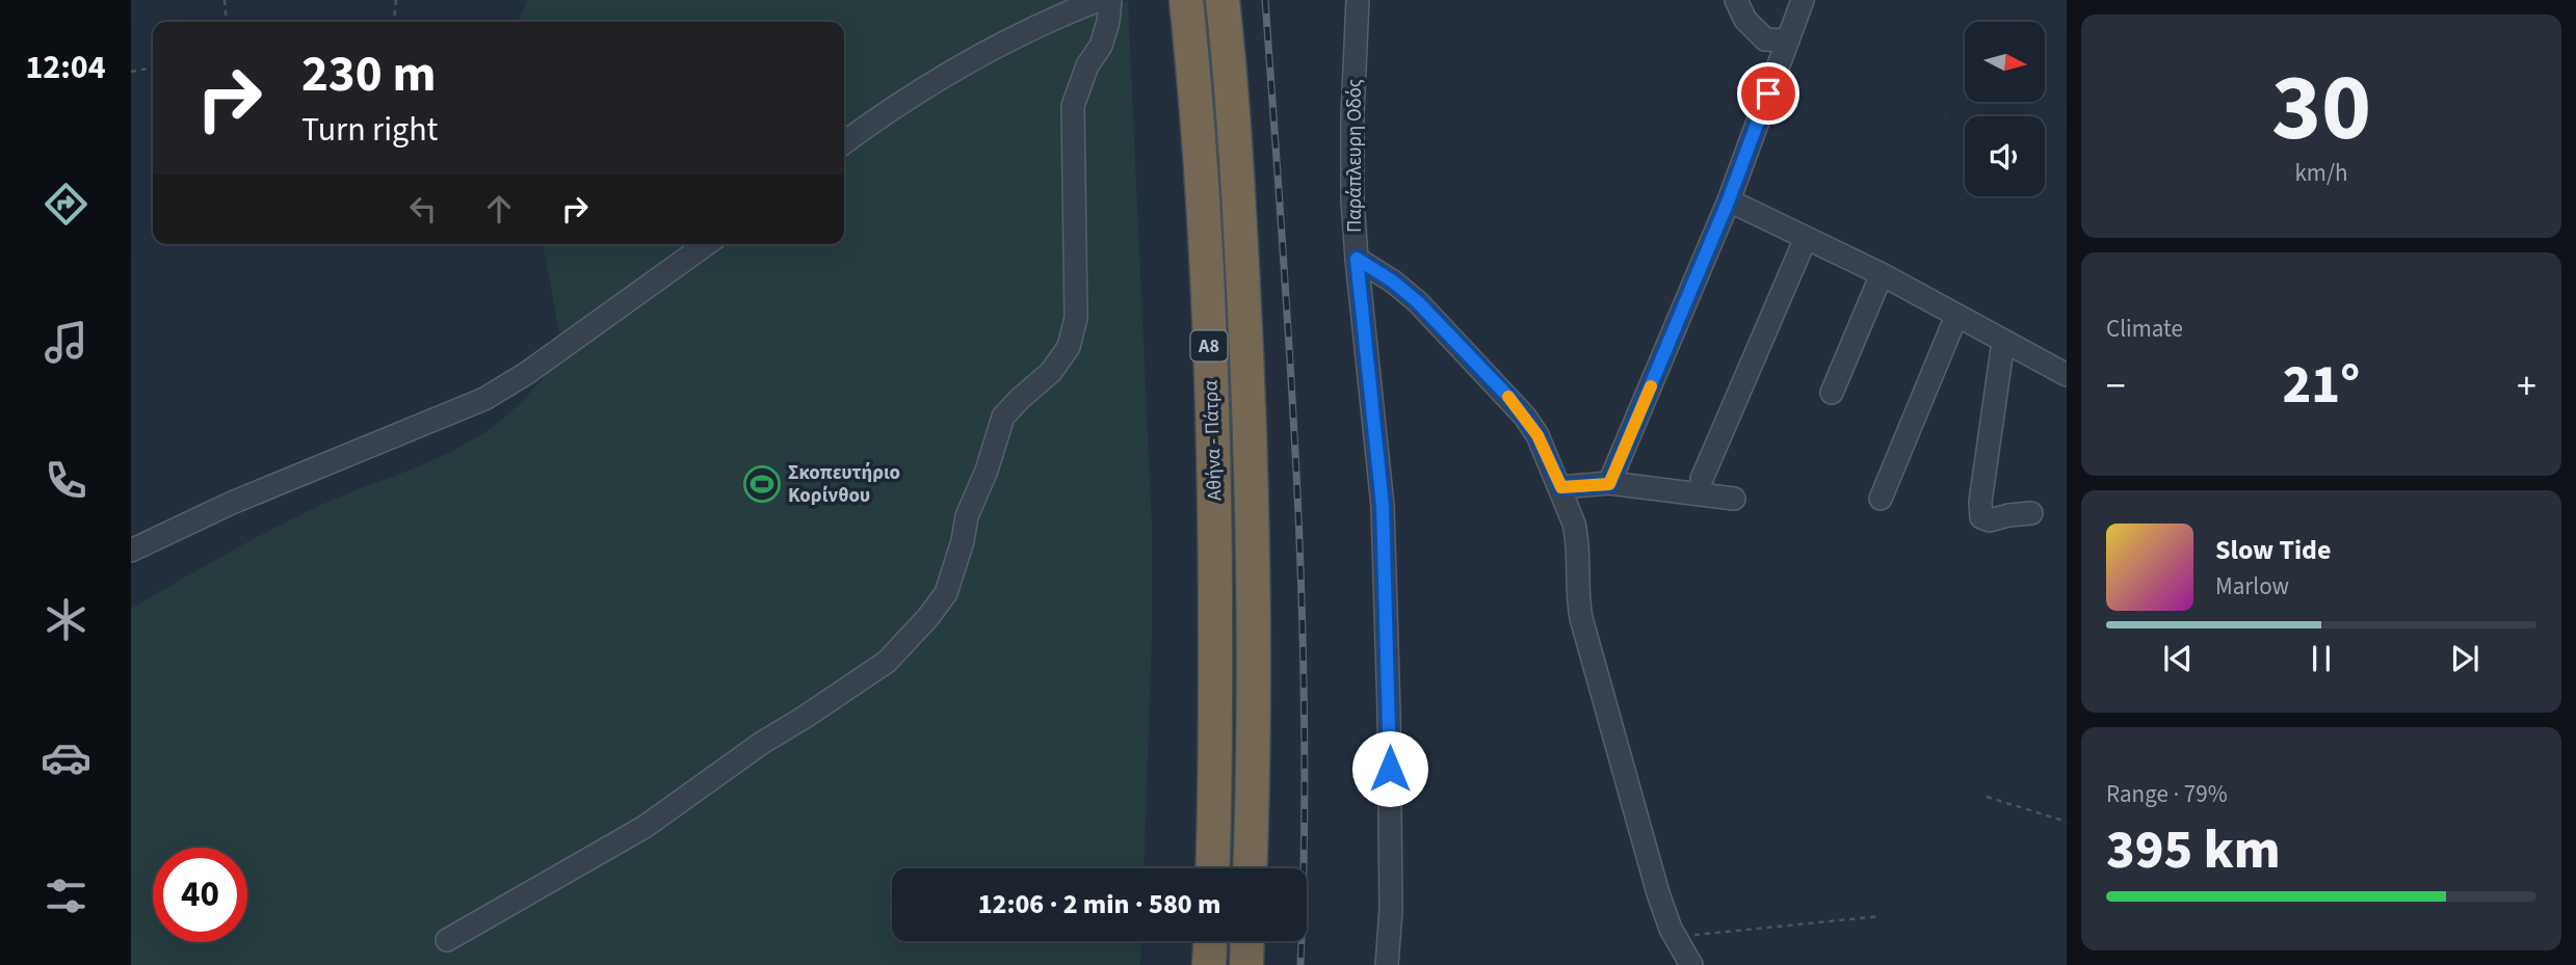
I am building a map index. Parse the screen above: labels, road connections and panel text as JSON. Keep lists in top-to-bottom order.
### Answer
{
  "streets": {
    "highway": ["Α8", "Αθήνα - Πάτρα"],
    "street": ["Παράπλευρη Οδός"]
  },
  "places": {
    "sports": ["Σκοπευτήριο Κορίνθου"]
  },
  "north": "right",
  "page": {
    "tabs": "12:04",
    "tile": [
      ["30", "km/h"],
      "Climate",
      ["Range · 79%", "395 km"]
    ],
    "turn": ["230 m", "Turn right"],
    "heat": ["−", "21°", "+"],
    "song": ["Slow Tide", "Marlow"],
    "limit": "40",
    "trip": "12:06 · 2 min · 580 m"
  }
}
